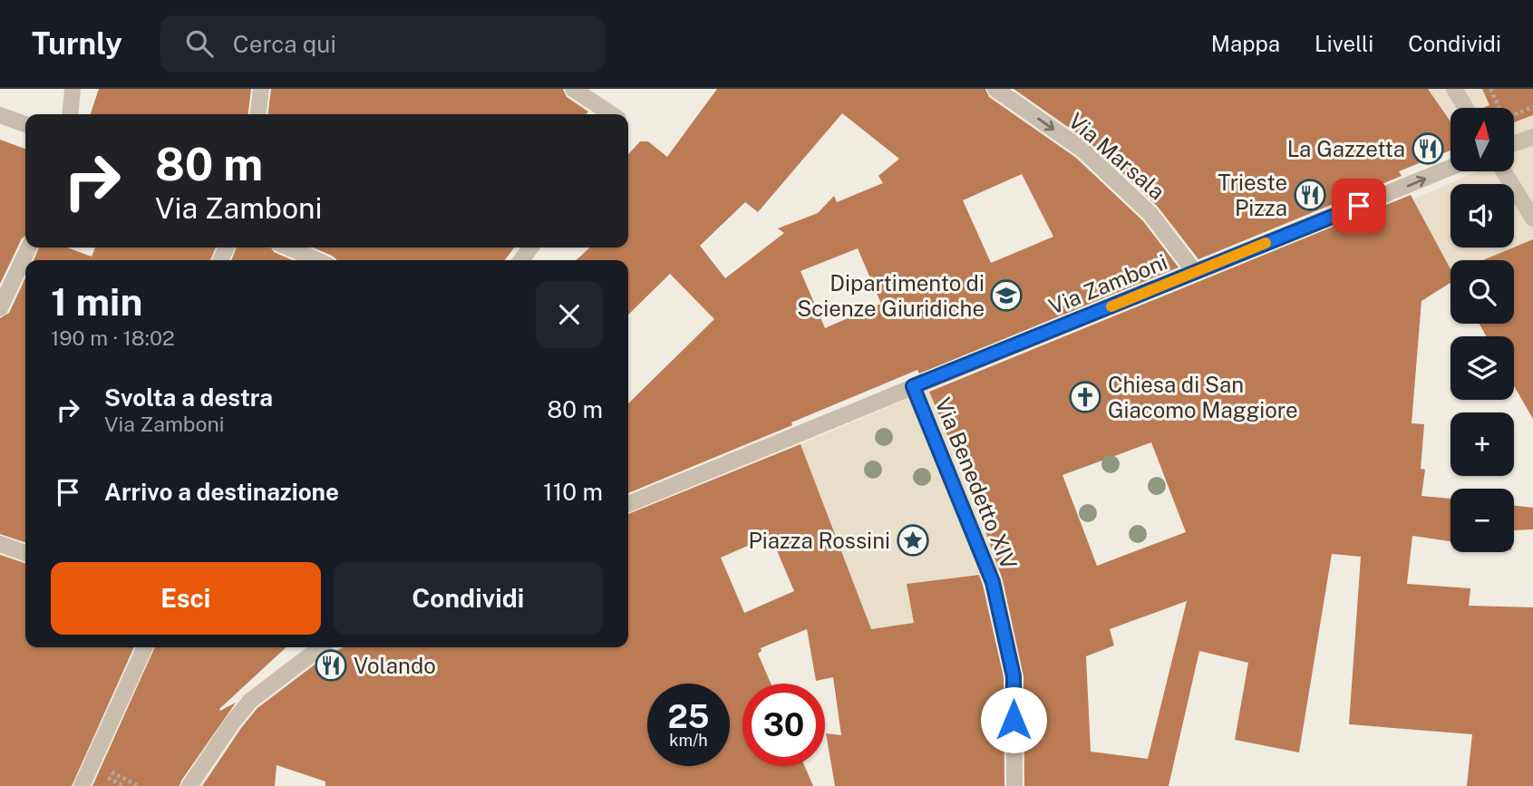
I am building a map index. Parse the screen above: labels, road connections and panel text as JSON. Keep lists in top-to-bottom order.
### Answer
{
  "streets": {
    "street": ["Via Marsala", "Via Zamboni", "Via Benedetto XIV"]
  },
  "crossings": [
    ["Via Marsala", "Via Zamboni"],
    ["Via Zamboni", "Via Benedetto XIV"]
  ],
  "one_way": ["Via Marsala"],
  "places": {
    "restaurant": ["La Gazzetta", "Trieste Pizza", "Volando"],
    "school or university": ["Dipartimento di Scienze Giuridiche"],
    "church": ["Chiesa di San Giacomo Maggiore"],
    "place": ["Piazza Rossini"]
  },
  "north": "top",
  "page": {
    "header": "Turnly",
    "search": "Cerca qui",
    "nav": ["Mappa", "Livelli", "Condividi"],
    "map_buttons": ["+", "−"],
    "turn": ["80 m", "Via Zamboni"],
    "heading": ["1 min", "190 m · 18:02"],
    "list": [
      {
        "name": "Svolta a destra",
        "note": "Via Zamboni",
        "value": "80 m"
      },
      {
        "name": "Arrivo a destinazione",
        "value": "110 m"
      }
    ],
    "buttons": ["Esci", "Condividi"],
    "speed": "25 km/h",
    "limit": "30"
  }
}
